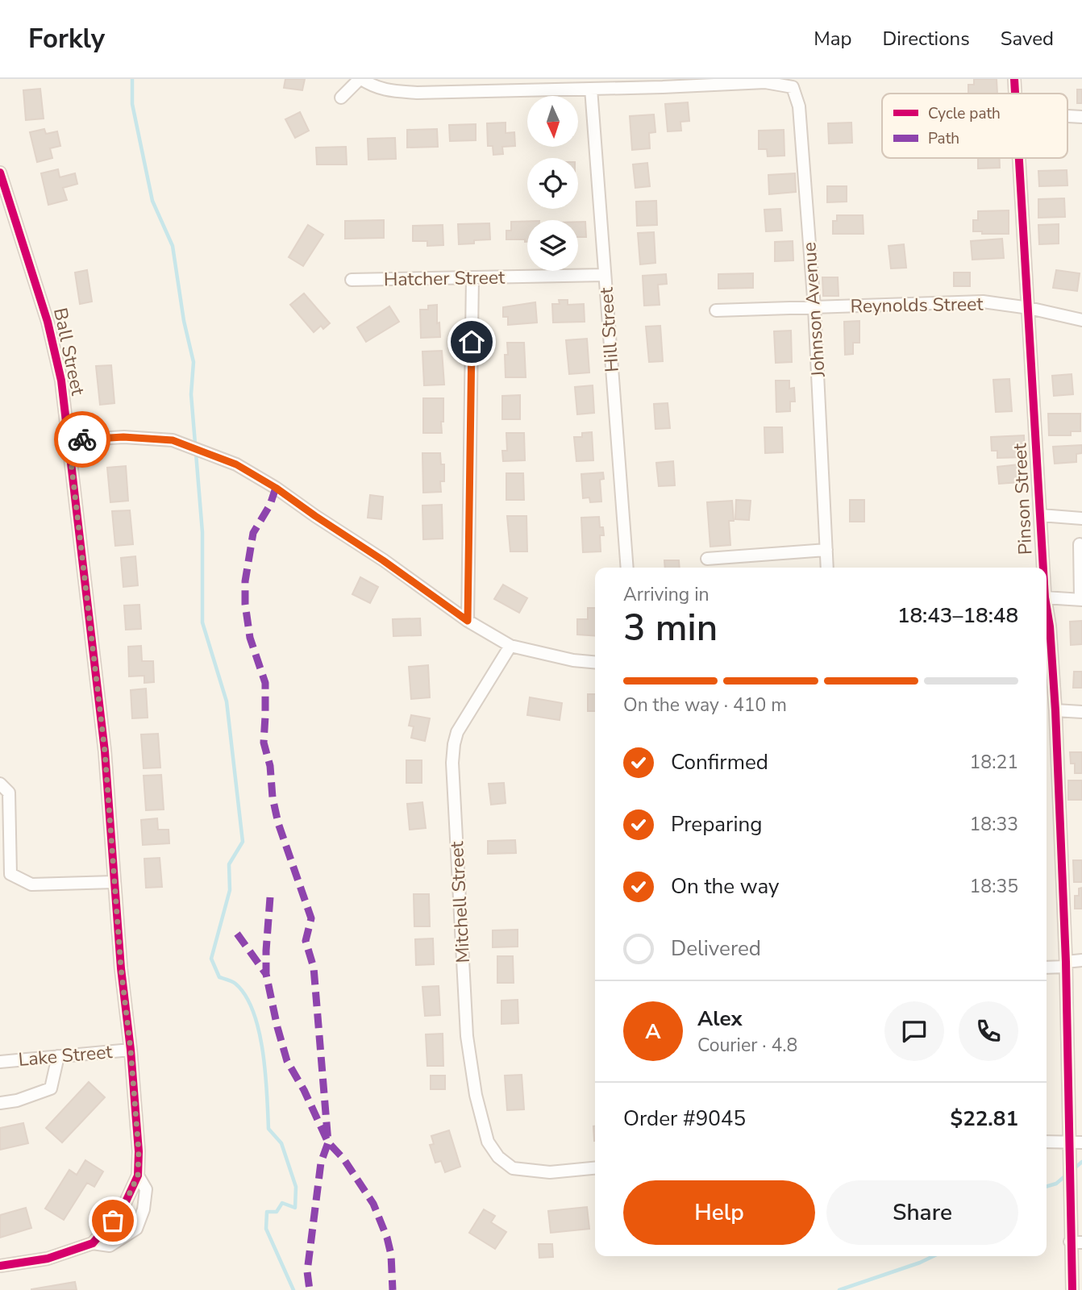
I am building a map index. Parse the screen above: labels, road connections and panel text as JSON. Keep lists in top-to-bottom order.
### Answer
{
  "streets": {
    "street": [
      "Hatcher Street",
      "Reynolds Street",
      "Johnson Avenue",
      "Hill Street",
      "Ball Street",
      "Pinson Street",
      "Mitchell Street",
      "Lake Street"
    ]
  },
  "crossings": [
    ["Hatcher Street", "Hill Street"],
    ["Reynolds Street", "Johnson Avenue"],
    ["Reynolds Street", "Pinson Street"],
    ["Ball Street", "Lake Street"]
  ],
  "legend": ["Cycle path", "Path"],
  "north": "bottom",
  "page": {
    "header": "Forkly",
    "nav": ["Map", "Directions", "Saved"],
    "heading": ["3 min", "Arriving in", "18:43–18:48"],
    "panel": [
      "Alex",
      "Courier · 4.8",
      "Order #9045",
      "$22.81"
    ],
    "bar": "On the way · 410 m",
    "list": [
      ["Confirmed", "18:21"],
      ["Preparing", "18:33"],
      ["On the way", "18:35"],
      "Delivered"
    ],
    "round": "A",
    "buttons": ["Help", "Share"]
  }
}
